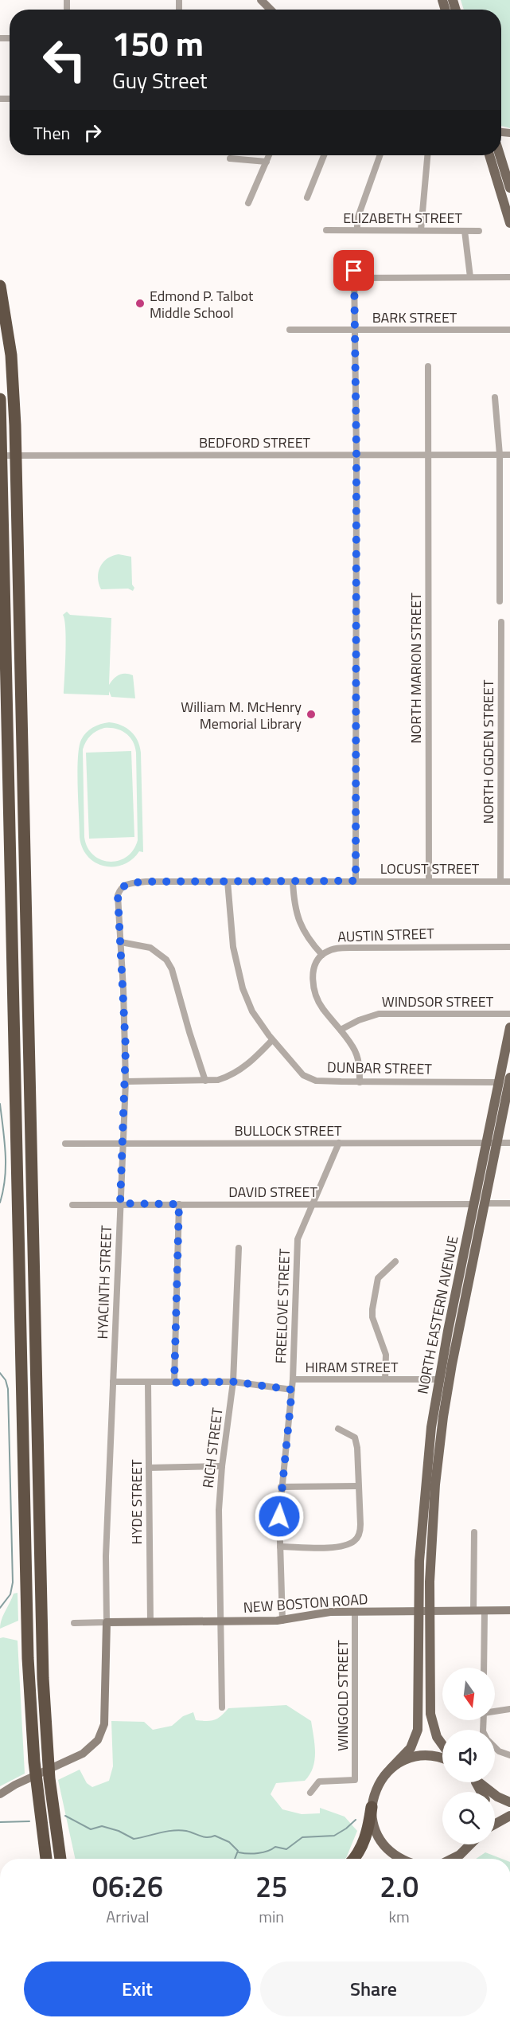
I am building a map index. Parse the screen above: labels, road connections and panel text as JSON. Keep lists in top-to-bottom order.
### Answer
{
  "streets": {
    "main road": ["NORTH EASTERN AVENUE"],
    "street": [
      "ELIZABETH STREET",
      "BARK STREET",
      "BEDFORD STREET",
      "NORTH MARION STREET",
      "NORTH OGDEN STREET",
      "LOCUST STREET",
      "AUSTIN STREET",
      "WINDSOR STREET",
      "DUNBAR STREET",
      "BULLOCK STREET",
      "DAVID STREET",
      "HYACINTH STREET",
      "FREELOVE STREET",
      "HIRAM STREET",
      "RICH STREET",
      "HYDE STREET",
      "NEW BOSTON ROAD",
      "WINGOLD STREET"
    ]
  },
  "crossings": [
    ["BEDFORD STREET", "NORTH MARION STREET"],
    ["NORTH MARION STREET", "LOCUST STREET"],
    ["NORTH OGDEN STREET", "LOCUST STREET"],
    ["LOCUST STREET", "DUNBAR STREET"],
    ["LOCUST STREET", "HYACINTH STREET"],
    ["AUSTIN STREET", "WINDSOR STREET"],
    ["AUSTIN STREET", "DUNBAR STREET"],
    ["DUNBAR STREET", "NORTH EASTERN AVENUE"],
    ["BULLOCK STREET", "HYACINTH STREET"],
    ["BULLOCK STREET", "FREELOVE STREET"],
    ["BULLOCK STREET", "NORTH EASTERN AVENUE"],
    ["DAVID STREET", "HYACINTH STREET"],
    ["DAVID STREET", "FREELOVE STREET"],
    ["DAVID STREET", "NORTH EASTERN AVENUE"],
    ["HYACINTH STREET", "NEW BOSTON ROAD"],
    ["FREELOVE STREET", "HIRAM STREET"],
    ["FREELOVE STREET", "NEW BOSTON ROAD"],
    ["NORTH EASTERN AVENUE", "HIRAM STREET"],
    ["NORTH EASTERN AVENUE", "NEW BOSTON ROAD"],
    ["RICH STREET", "NEW BOSTON ROAD"],
    ["HYDE STREET", "NEW BOSTON ROAD"],
    ["NEW BOSTON ROAD", "WINGOLD STREET"]
  ],
  "places": ["Edmond P. Talbot Middle School", "William M. McHenry Memorial Library"],
  "north": "bottom",
  "page": {
    "turn": ["150 m", "Guy Street"],
    "then": "Then",
    "eta": [
      "06:26",
      "Arrival",
      "25",
      "min",
      "2.0",
      "km"
    ],
    "buttons": ["Exit", "Share"]
  }
}
